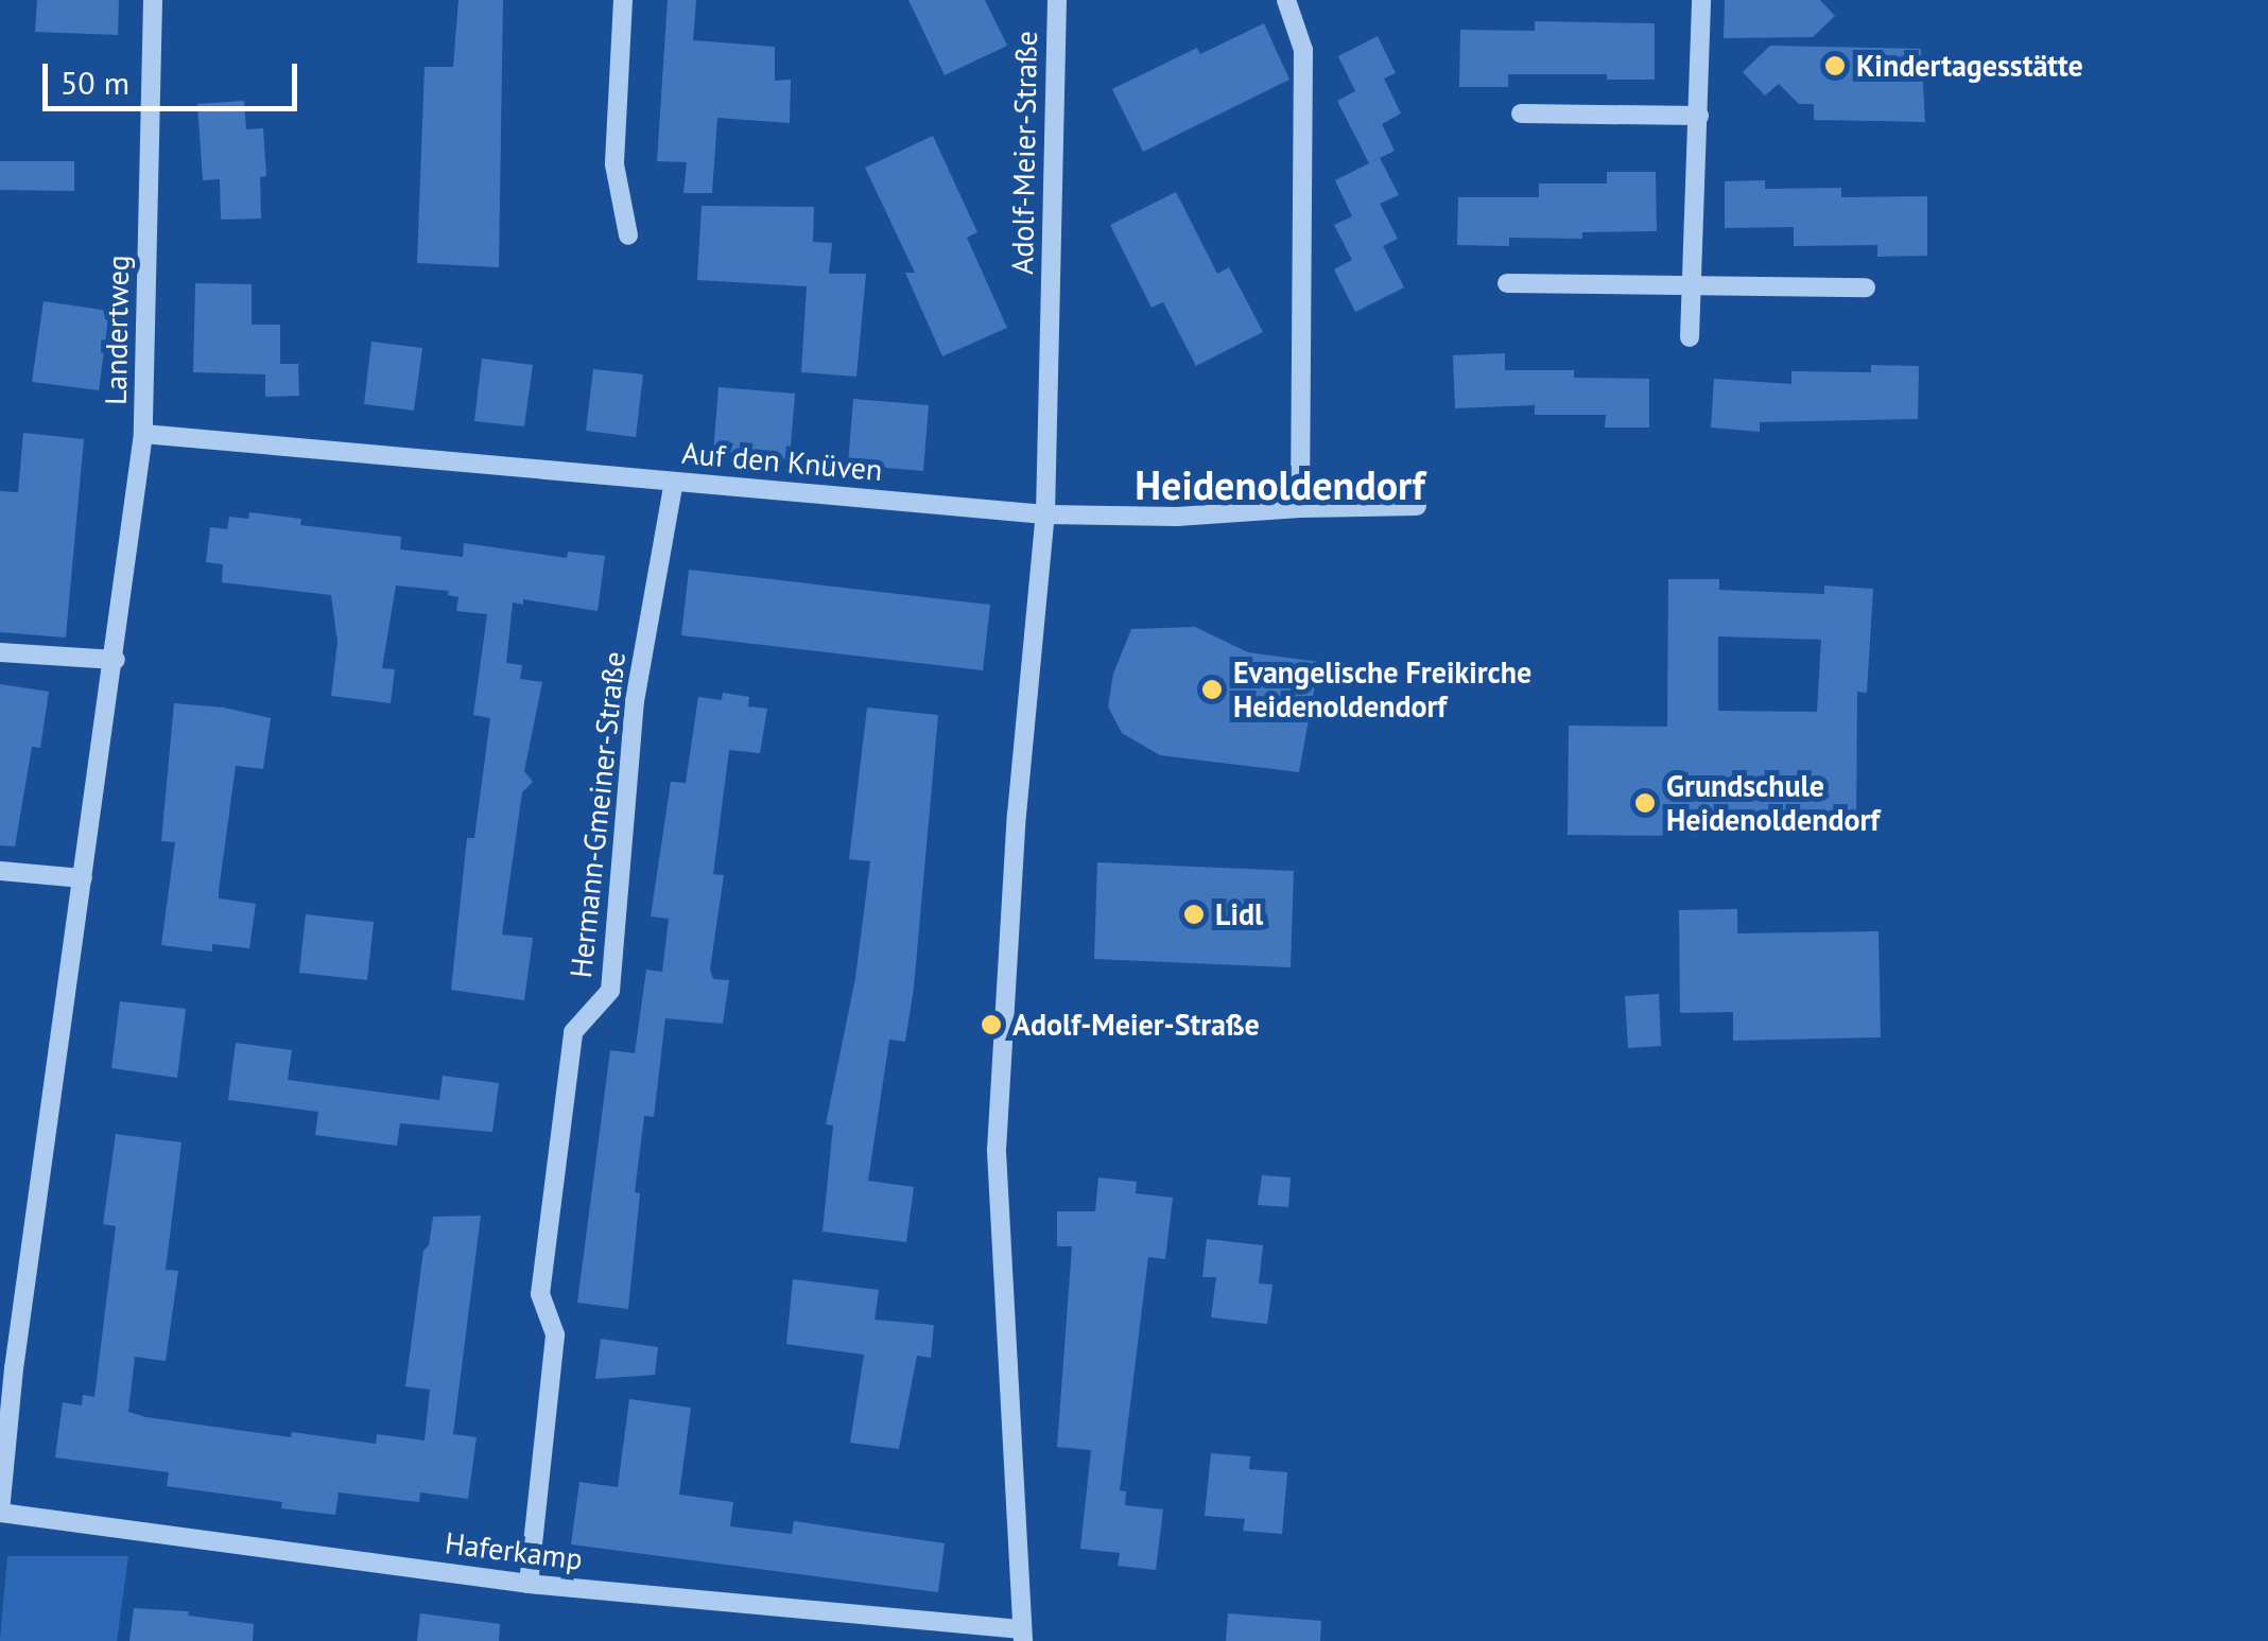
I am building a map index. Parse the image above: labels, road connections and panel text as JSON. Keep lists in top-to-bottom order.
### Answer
{
  "streets": {
    "street": [
      "Adolf-Meier-Straße",
      "Landertweg",
      "Auf den Knüven",
      "Hermann-Gmeiner-Straße",
      "Haferkamp"
    ]
  },
  "crossings": [
    ["Adolf-Meier-Straße", "Auf den Knüven"],
    ["Adolf-Meier-Straße", "Haferkamp"],
    ["Landertweg", "Auf den Knüven"],
    ["Landertweg", "Haferkamp"],
    ["Auf den Knüven", "Hermann-Gmeiner-Straße"],
    ["Hermann-Gmeiner-Straße", "Haferkamp"]
  ],
  "districts": ["Heidenoldendorf"],
  "places": [
    "Kindertagesstätte",
    "Evangelische Freikirche Heidenoldendorf",
    "Grundschule Heidenoldendorf",
    "Lidl",
    "Adolf-Meier-Straße"
  ],
  "scale_bar": "50 m"
}
